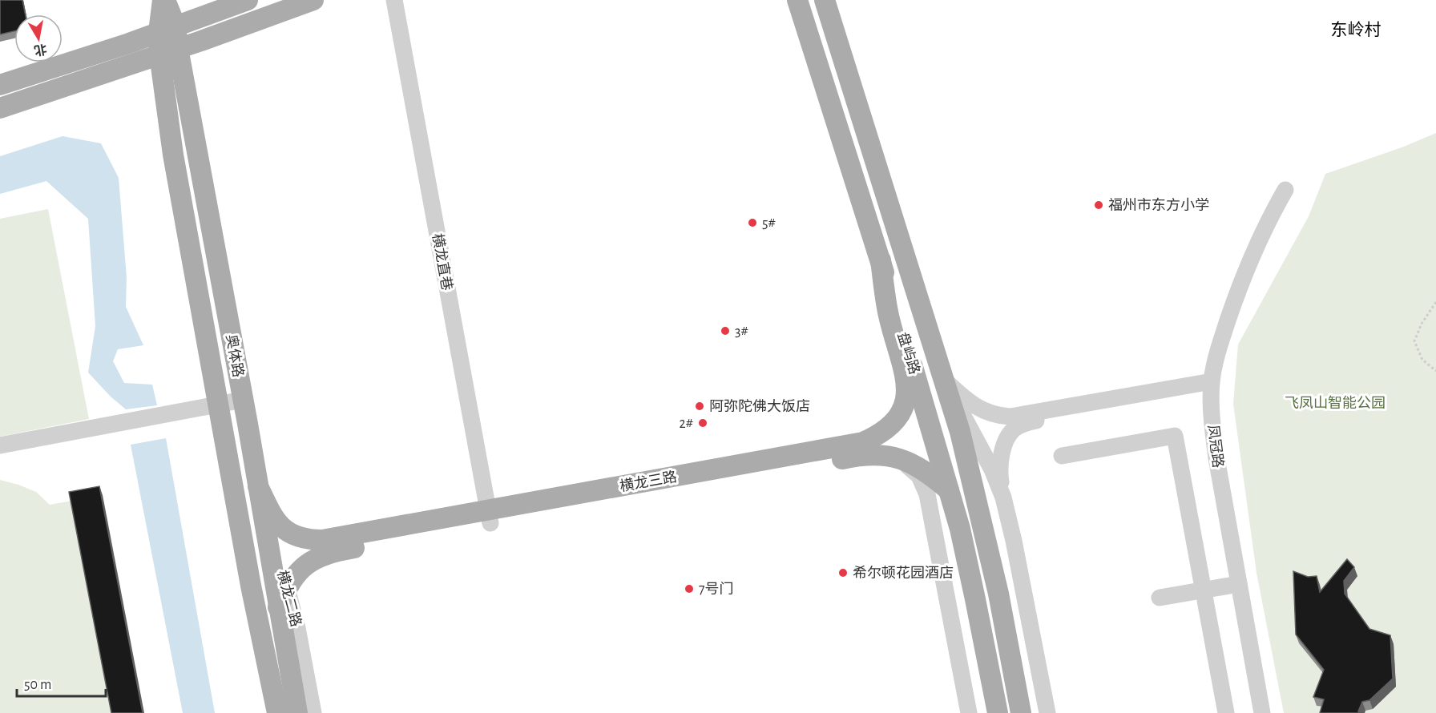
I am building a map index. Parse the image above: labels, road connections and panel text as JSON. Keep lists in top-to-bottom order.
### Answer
{
  "streets": {
    "main road": ["盘屿路", "奥体路", "横龙三路"],
    "street": ["横龙直巷", "凤冠路", "横龙二路"]
  },
  "crossings": [
    ["横龙直巷", "横龙三路"],
    ["盘屿路", "横龙三路"],
    ["奥体路", "横龙三路"],
    ["奥体路", "横龙二路"],
    ["横龙三路", "横龙二路"]
  ],
  "districts": ["东岭村"],
  "parks": ["飞凤山智能公园"],
  "places": [
    "福州市东方小学",
    "5#",
    "3#",
    "阿弥陀佛大饭店",
    "2#",
    "希尔顿花园酒店",
    "7号门"
  ],
  "scale_bar": "50 m",
  "north": "bottom"
}
